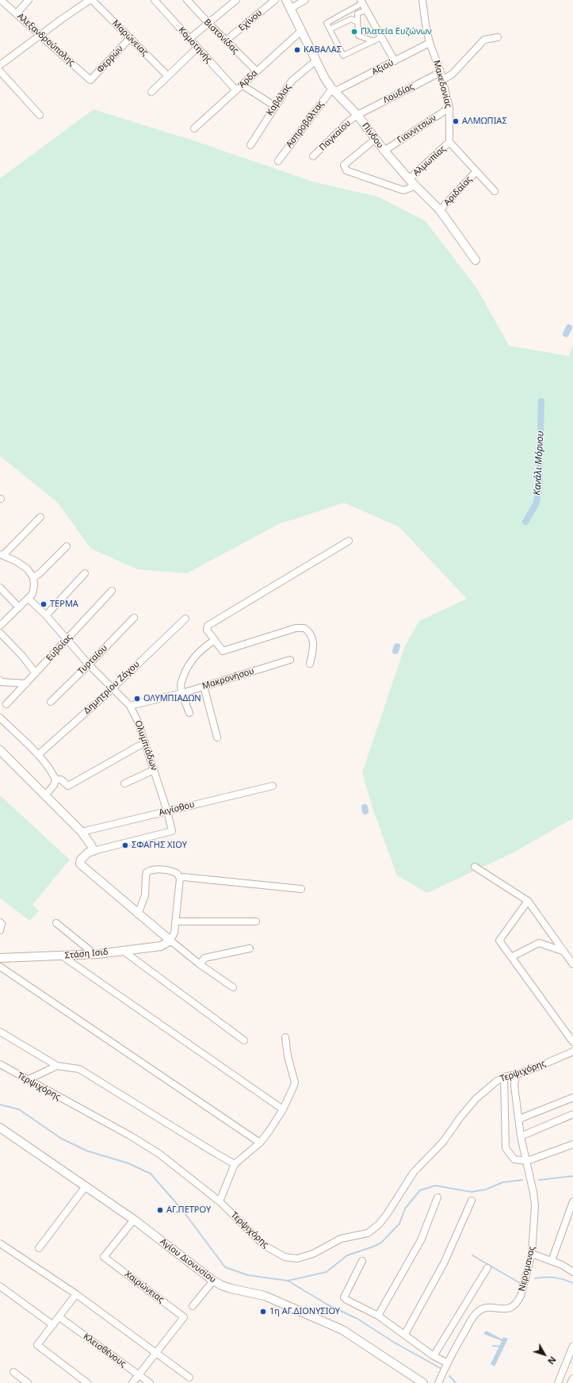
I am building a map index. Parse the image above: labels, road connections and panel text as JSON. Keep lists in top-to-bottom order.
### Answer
{
  "streets": {
    "street": [
      "Εχίνου",
      "Βιστονίδας",
      "Μαρώνειας",
      "Αλεξανδρούπολης",
      "Κομοτηνής",
      "Φερρών",
      "Αξιού",
      "Άρδα",
      "Μακεδονίας",
      "Λουδίας",
      "Καβάλας",
      "Ασπροβάλτας",
      "Γιαννιτσών",
      "Παγκαίου",
      "Πίνδου",
      "Αλμωπίας",
      "Αριδαίας",
      "Ευβοίας",
      "Τυρταίου",
      "Μακρονήσου",
      "Δημητρίου Ζάχου",
      "Ολυμπιάδων",
      "Αιγίσθου",
      "Στάση Ισιδ",
      "Τερψιχόρης",
      "Αγίου Διονυσίου",
      "Νερομανας",
      "Χαιρώνειας",
      "Κλεισθένους"
    ]
  },
  "crossings": [
    ["Εχίνου", "Βιστονίδας"],
    ["Βιστονίδας", "Άρδα"],
    ["Μαρώνειας", "Φερρών"],
    ["Αλεξανδρούπολης", "Φερρών"],
    ["Κομοτηνής", "Άρδα"],
    ["Αξιού", "Μακεδονίας"],
    ["Αξιού", "Ασπροβάλτας"],
    ["Αξιού", "Πίνδου"],
    ["Άρδα", "Πίνδου"],
    ["Μακεδονίας", "Λουδίας"],
    ["Μακεδονίας", "Γιαννιτσών"],
    ["Μακεδονίας", "Αλμωπίας"],
    ["Λουδίας", "Παγκαίου"],
    ["Λουδίας", "Πίνδου"],
    ["Καβάλας", "Πίνδου"],
    ["Ασπροβάλτας", "Πίνδου"],
    ["Γιαννιτσών", "Πίνδου"],
    ["Παγκαίου", "Πίνδου"],
    ["Πίνδου", "Αλμωπίας"],
    ["Πίνδου", "Αριδαίας"],
    ["Ευβοίας", "Ολυμπιάδων"],
    ["Τυρταίου", "Ολυμπιάδων"],
    ["Μακρονήσου", "Ολυμπιάδων"],
    ["Δημητρίου Ζάχου", "Ολυμπιάδων"],
    ["Ολυμπιάδων", "Αιγίσθου"],
    ["Τερψιχόρης", "Νερομανας"],
    ["Αγίου Διονυσίου", "Χαιρώνειας"]
  ],
  "water": ["Κανάλι Μόρνου"],
  "places": [
    "Πλατεία Ευζώνων",
    "ΚΑΒΑΛΑΣ",
    "ΑΛΜΩΠΙΑΣ",
    "ΤΕΡΜΑ",
    "ΟΛΥΜΠΙΑΔΩΝ",
    "ΣΦΑΓΗΣ ΧΙΟΥ",
    "ΑΓ.ΠΕΤΡΟΥ",
    "1η ΑΓ.ΔΙΟΝΥΣΙΟΥ"
  ],
  "north": "bottom right"
}
